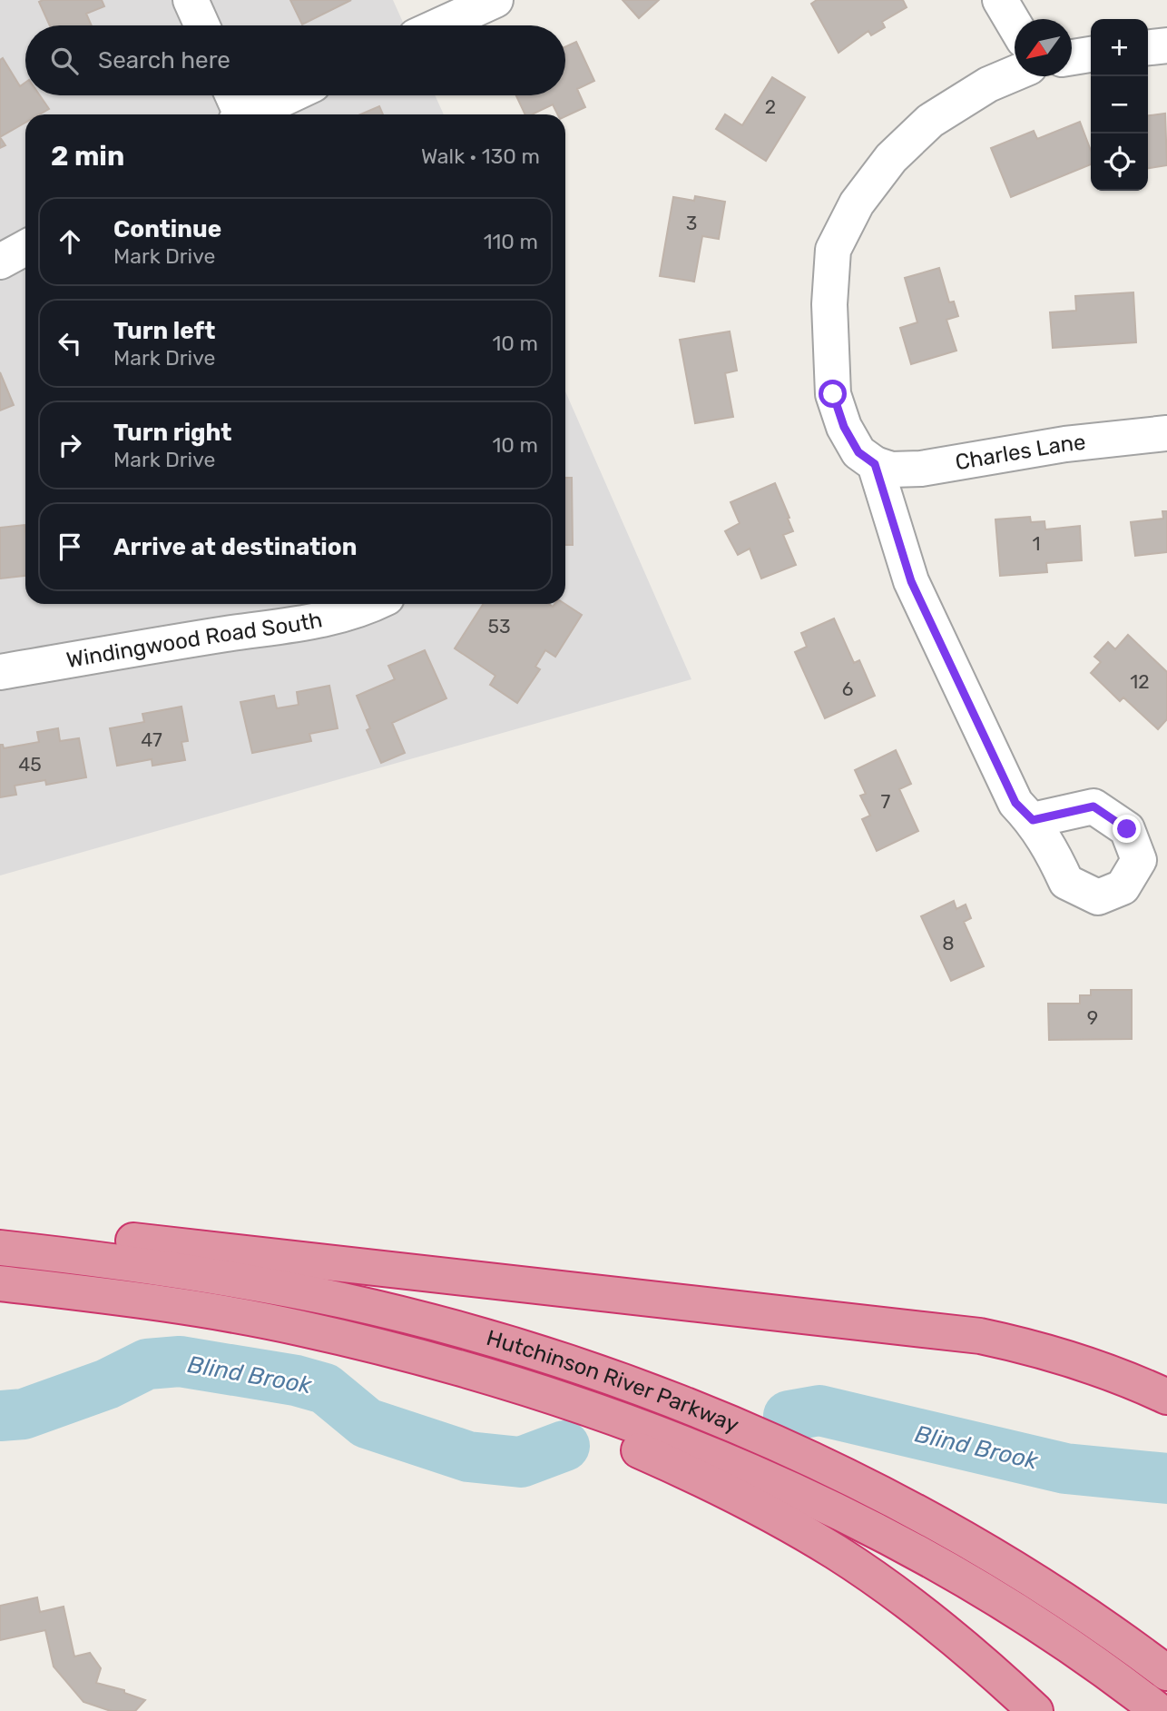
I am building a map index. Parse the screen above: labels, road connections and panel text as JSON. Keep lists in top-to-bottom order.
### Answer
{
  "streets": {
    "highway": ["Hutchinson River Parkway"],
    "street": ["Charles Lane", "Windingwood Road South"]
  },
  "water": ["Blind Brook"],
  "house_numbers": [
    "2",
    "3",
    "1",
    "53",
    "12",
    "6",
    "47",
    "45",
    "7",
    "8",
    "9"
  ],
  "north": "bottom left",
  "page": {
    "map_buttons": ["+", "−"],
    "search": "Search here",
    "heading": ["2 min", "Walk · 130 m"],
    "list": [
      ["Continue", "Mark Drive", "110 m"],
      ["Turn left", "Mark Drive", "10 m"],
      ["Turn right", "Mark Drive", "10 m"],
      "Arrive at destination"
    ]
  }
}
